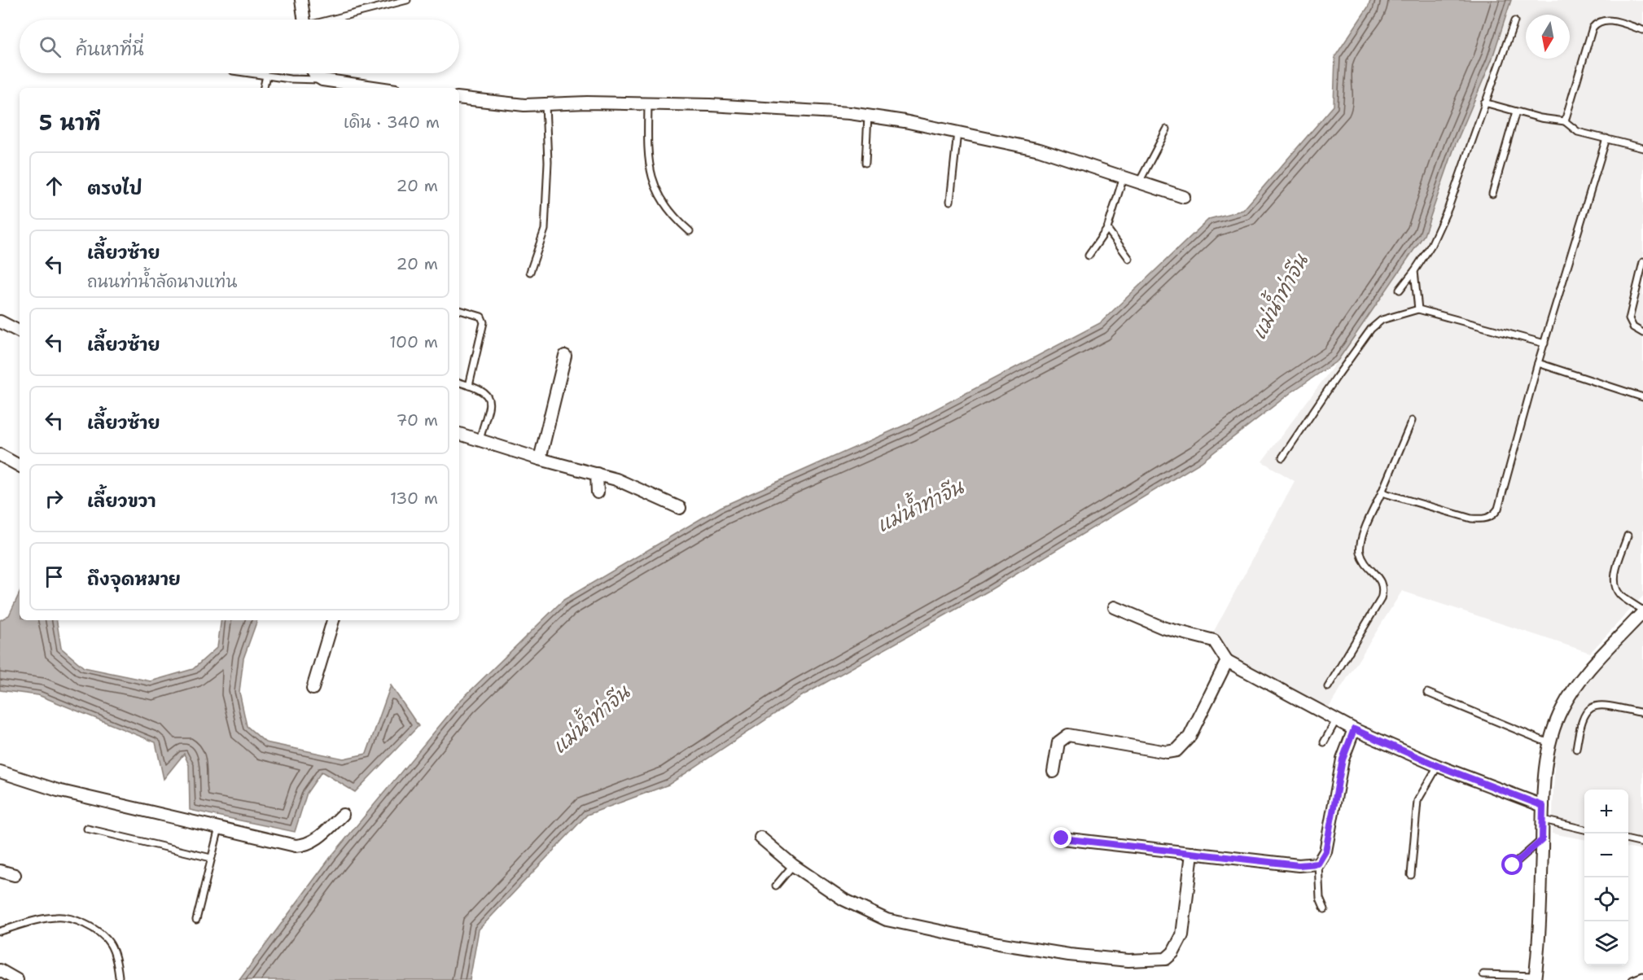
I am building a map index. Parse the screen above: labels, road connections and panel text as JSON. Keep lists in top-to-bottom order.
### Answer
{
  "water": ["แม่น้ำท่าจีน"],
  "north": "bottom",
  "page": {
    "search": "ค้นหาที่นี่",
    "heading": ["5 นาที", "เดิน · 340 m"],
    "list": [
      ["ตรงไป", "20 m"],
      ["เลี้ยวซ้าย", "ถนนท่าน้ำลัดนางแท่น", "20 m"],
      ["เลี้ยวซ้าย", "100 m"],
      ["เลี้ยวซ้าย", "70 m"],
      ["เลี้ยวขวา", "130 m"],
      "ถึงจุดหมาย"
    ],
    "map_buttons": ["+", "−"]
  }
}
